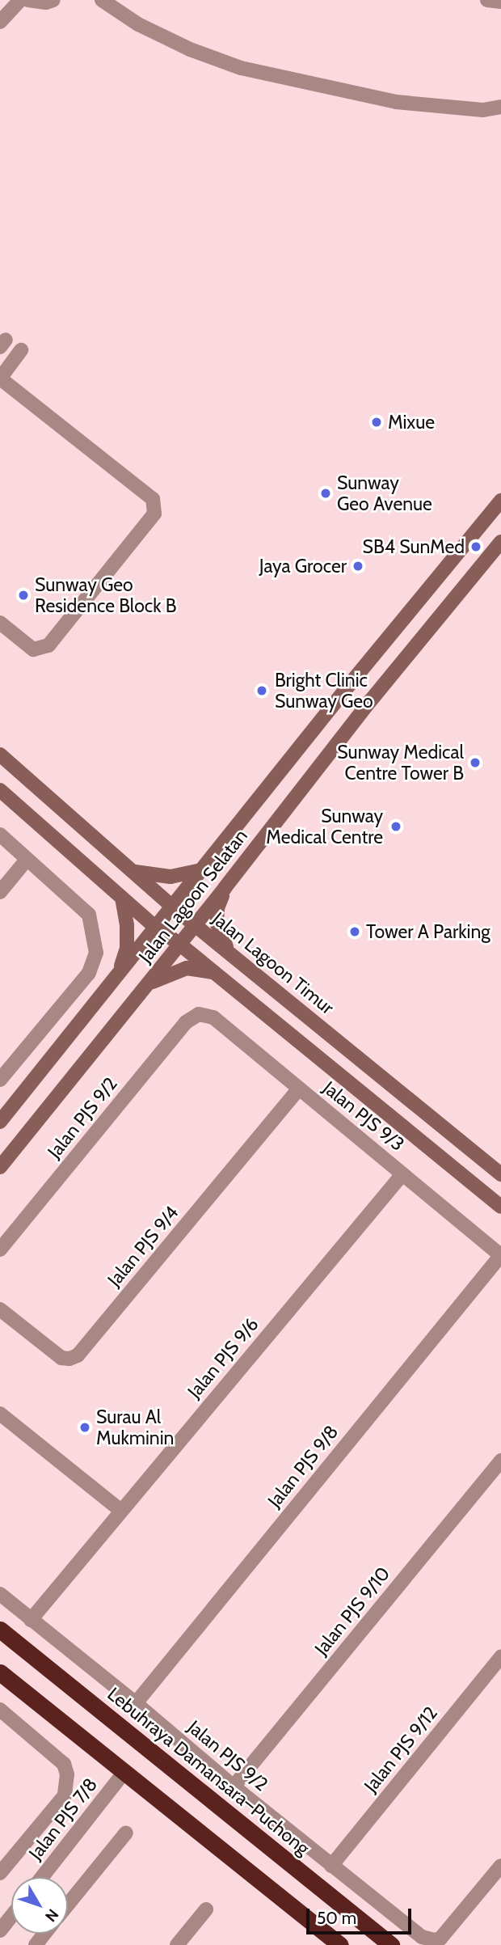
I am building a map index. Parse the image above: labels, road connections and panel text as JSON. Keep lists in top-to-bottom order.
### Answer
{
  "streets": {
    "highway": ["Lebuhraya Damansara–Puchong"],
    "main road": ["Jalan Lagoon Selatan", "Jalan Lagoon Timur"],
    "street": [
      "Jalan PJS 9/3",
      "Jalan PJS 9/2",
      "Jalan PJS 9/4",
      "Jalan PJS 9/6",
      "Jalan PJS 9/8",
      "Jalan PJS 9/10",
      "Jalan PJS 9/12",
      "Jalan PJS 7/8"
    ]
  },
  "crossings": [
    ["Jalan Lagoon Selatan", "Jalan Lagoon Timur"],
    ["Jalan PJS 9/3", "Jalan PJS 9/2"],
    ["Jalan PJS 9/3", "Jalan PJS 9/4"],
    ["Jalan PJS 9/3", "Jalan PJS 9/6"],
    ["Jalan PJS 9/3", "Jalan PJS 9/8"],
    ["Jalan PJS 9/2", "Jalan PJS 9/6"],
    ["Jalan PJS 9/2", "Jalan PJS 9/8"],
    ["Jalan PJS 9/2", "Jalan PJS 9/10"],
    ["Jalan PJS 9/2", "Jalan PJS 9/12"]
  ],
  "places": [
    "Mixue",
    "Sunway Geo Avenue",
    "SB4 SunMed",
    "Jaya Grocer",
    "Sunway Geo Residence Block B",
    "Bright Clinic Sunway Geo",
    "Sunway Medical Centre Tower B",
    "Sunway Medical Centre",
    "Tower A Parking",
    "Surau Al Mukminin"
  ],
  "scale_bar": "50 m",
  "north": "bottom right"
}
